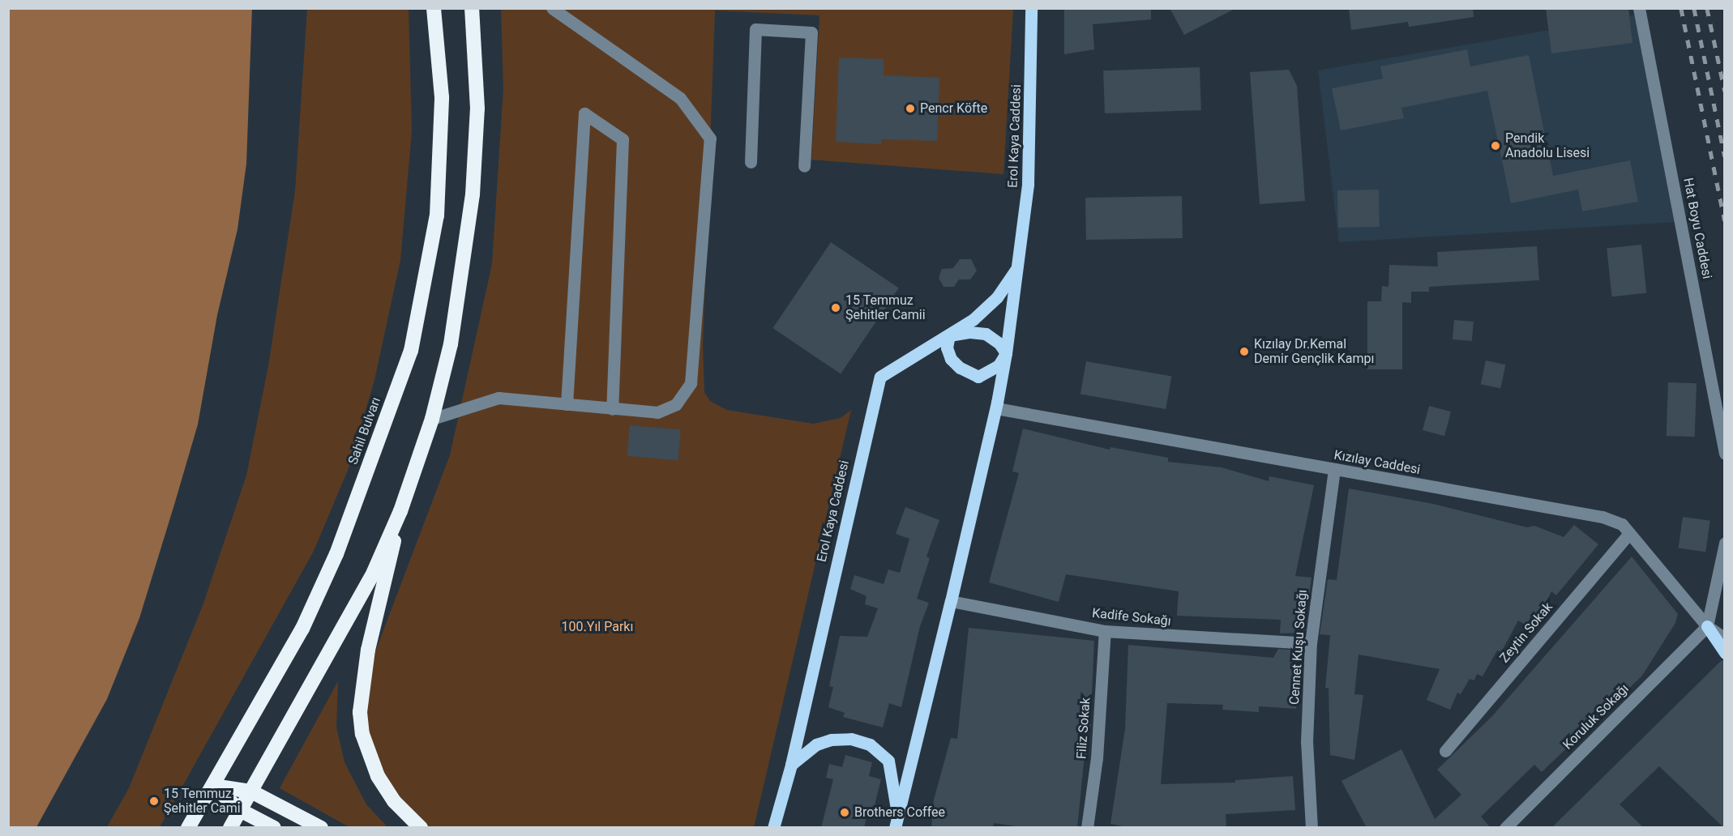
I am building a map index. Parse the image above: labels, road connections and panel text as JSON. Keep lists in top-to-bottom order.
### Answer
{
  "streets": {
    "highway": ["Sahil Bulvarı"],
    "main road": ["Erol Kaya Caddesi"],
    "street": [
      "Hat Boyu Caddesi",
      "Kızılay Caddesi",
      "Kadife Sokağı",
      "Zeytin Sokak",
      "Cennet Kuşu Sokağı",
      "Koruluk Sokağı",
      "Filiz Sokak"
    ]
  },
  "crossings": [
    ["Erol Kaya Caddesi", "Kızılay Caddesi"],
    ["Erol Kaya Caddesi", "Kadife Sokağı"],
    ["Kızılay Caddesi", "Zeytin Sokak"],
    ["Kızılay Caddesi", "Cennet Kuşu Sokağı"],
    ["Kızılay Caddesi", "Koruluk Sokağı"],
    ["Kadife Sokağı", "Cennet Kuşu Sokağı"],
    ["Kadife Sokağı", "Filiz Sokak"]
  ],
  "parks": ["100.Yıl Parkı"],
  "places": [
    "Pencr Köfte",
    "Pendik Anadolu Lisesi",
    "15 Temmuz Şehitler Camii",
    "Kızılay Dr.Kemal Demir Gençlik Kampı",
    "15 Temmuz Şehitler Cami",
    "Brothers Coffee"
  ]
}
